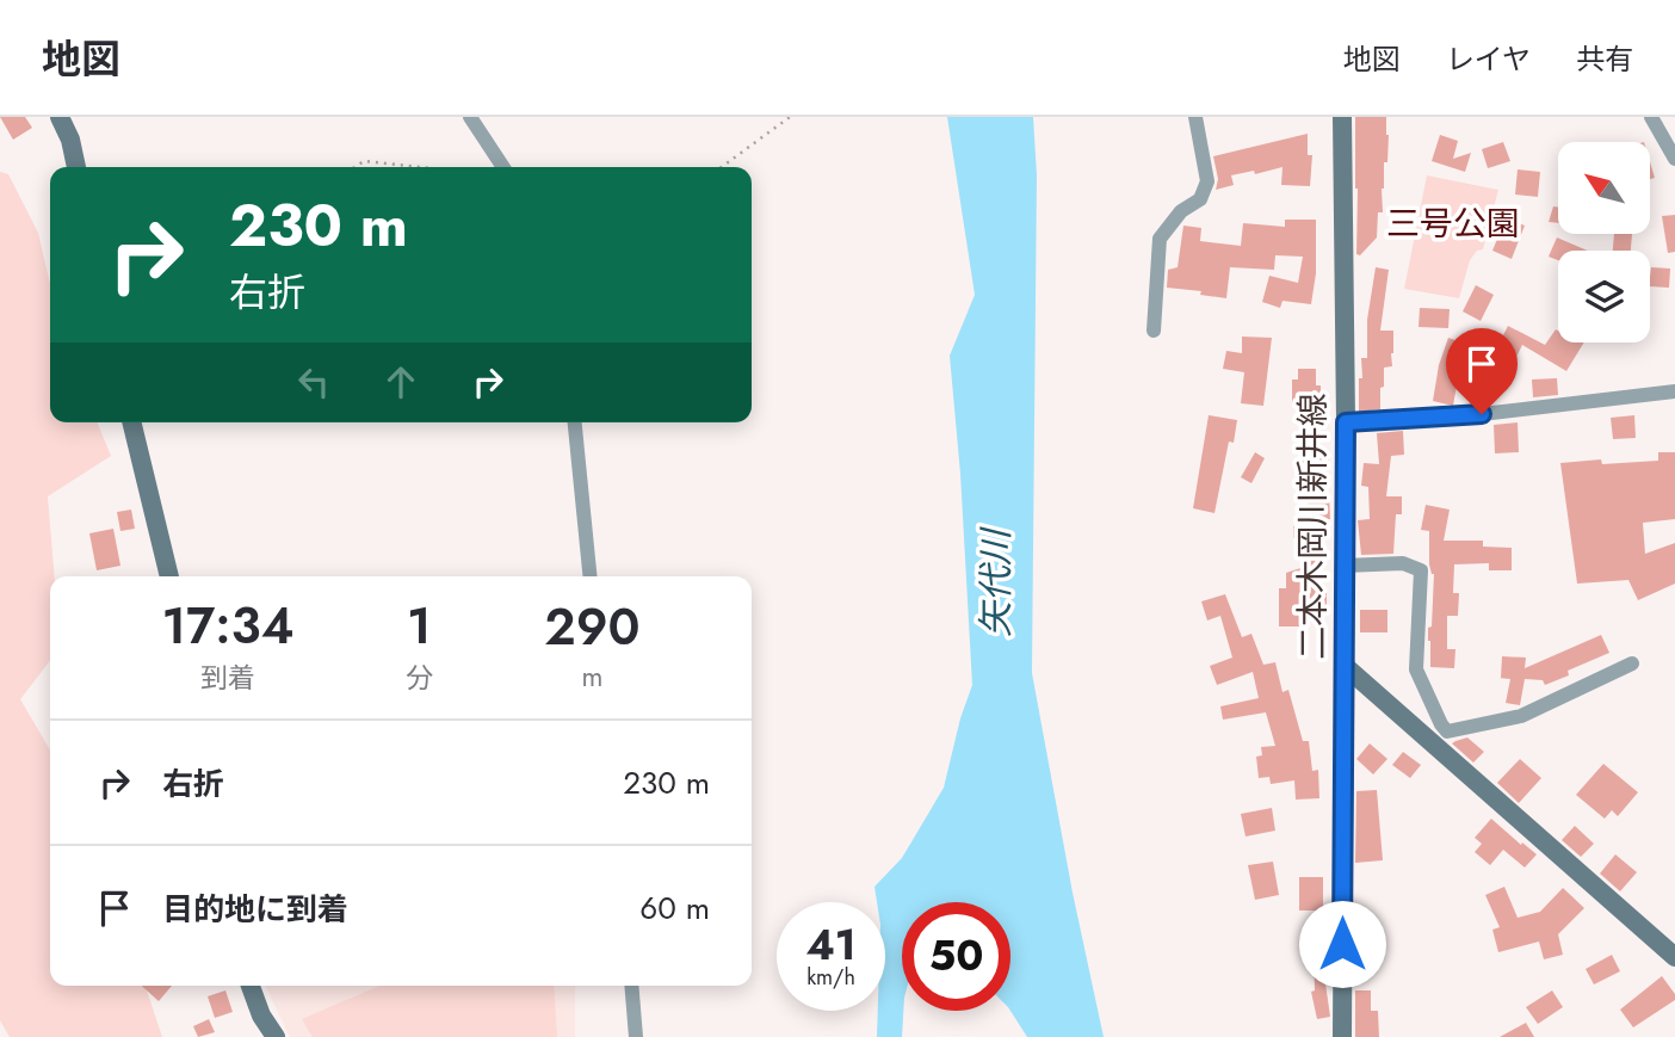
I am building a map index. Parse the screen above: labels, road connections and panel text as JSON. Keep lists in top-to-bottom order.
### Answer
{
  "streets": {
    "main road": ["二本木岡川新井線"]
  },
  "water": ["矢代川"],
  "parks": ["三号公園"],
  "north": "top left",
  "page": {
    "header": "地図",
    "nav": ["地図", "レイヤ", "共有"],
    "turn": ["230 m", "右折"],
    "eta": [
      "17:34",
      "到着",
      "1",
      "分",
      "290",
      "m"
    ],
    "list": [
      {
        "name": "右折",
        "value": "230 m"
      },
      {
        "name": "目的地に到着",
        "value": "60 m"
      }
    ],
    "speed": "41 km/h",
    "limit": "50"
  }
}
